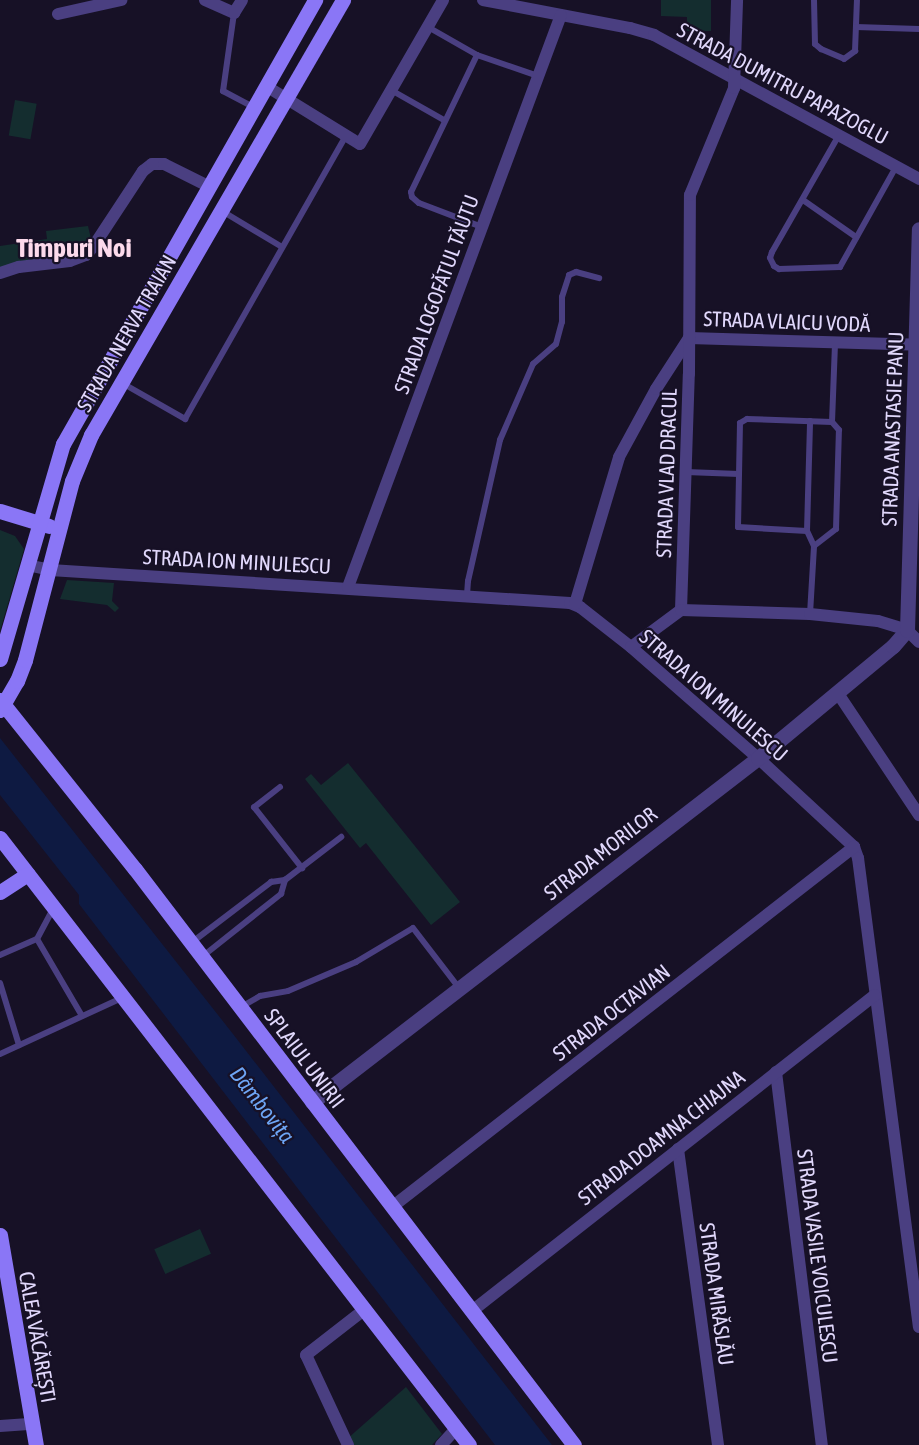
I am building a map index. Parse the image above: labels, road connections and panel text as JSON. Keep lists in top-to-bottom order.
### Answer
{
  "streets": {
    "main road": ["STRADA NERVA TRAIAN", "SPLAIUL UNIRII", "CALEA VĂCĂREȘTI"],
    "street": [
      "STRADA DUMITRU PAPAZOGLU",
      "STRADA LOGOFĂTUL TĂUTU",
      "STRADA VLAICU VODĂ",
      "STRADA ANASTASIE PANU",
      "STRADA VLAD DRACUL",
      "STRADA ION MINULESCU",
      "STRADA MORILOR",
      "STRADA OCTAVIAN",
      "STRADA DOAMNA CHIAJNA",
      "STRADA VASILE VOICULESCU",
      "STRADA MIRĂSLĂU"
    ]
  },
  "crossings": [
    ["STRADA DUMITRU PAPAZOGLU", "STRADA LOGOFĂTUL TĂUTU"],
    ["STRADA DUMITRU PAPAZOGLU", "STRADA VLAD DRACUL"],
    ["STRADA LOGOFĂTUL TĂUTU", "STRADA ION MINULESCU"],
    ["STRADA VLAICU VODĂ", "STRADA ANASTASIE PANU"],
    ["STRADA VLAICU VODĂ", "STRADA VLAD DRACUL"],
    ["STRADA NERVA TRAIAN", "STRADA ION MINULESCU"],
    ["STRADA NERVA TRAIAN", "SPLAIUL UNIRII"],
    ["STRADA ANASTASIE PANU", "STRADA MORILOR"],
    ["STRADA VLAD DRACUL", "STRADA ION MINULESCU"],
    ["STRADA ION MINULESCU", "STRADA MORILOR"],
    ["STRADA ION MINULESCU", "STRADA OCTAVIAN"],
    ["STRADA MORILOR", "SPLAIUL UNIRII"],
    ["STRADA OCTAVIAN", "SPLAIUL UNIRII"],
    ["SPLAIUL UNIRII", "STRADA DOAMNA CHIAJNA"],
    ["STRADA DOAMNA CHIAJNA", "STRADA VASILE VOICULESCU"],
    ["STRADA DOAMNA CHIAJNA", "STRADA MIRĂSLĂU"]
  ],
  "districts": ["Timpuri Noi"],
  "water": ["Dâmbovița"]
}
